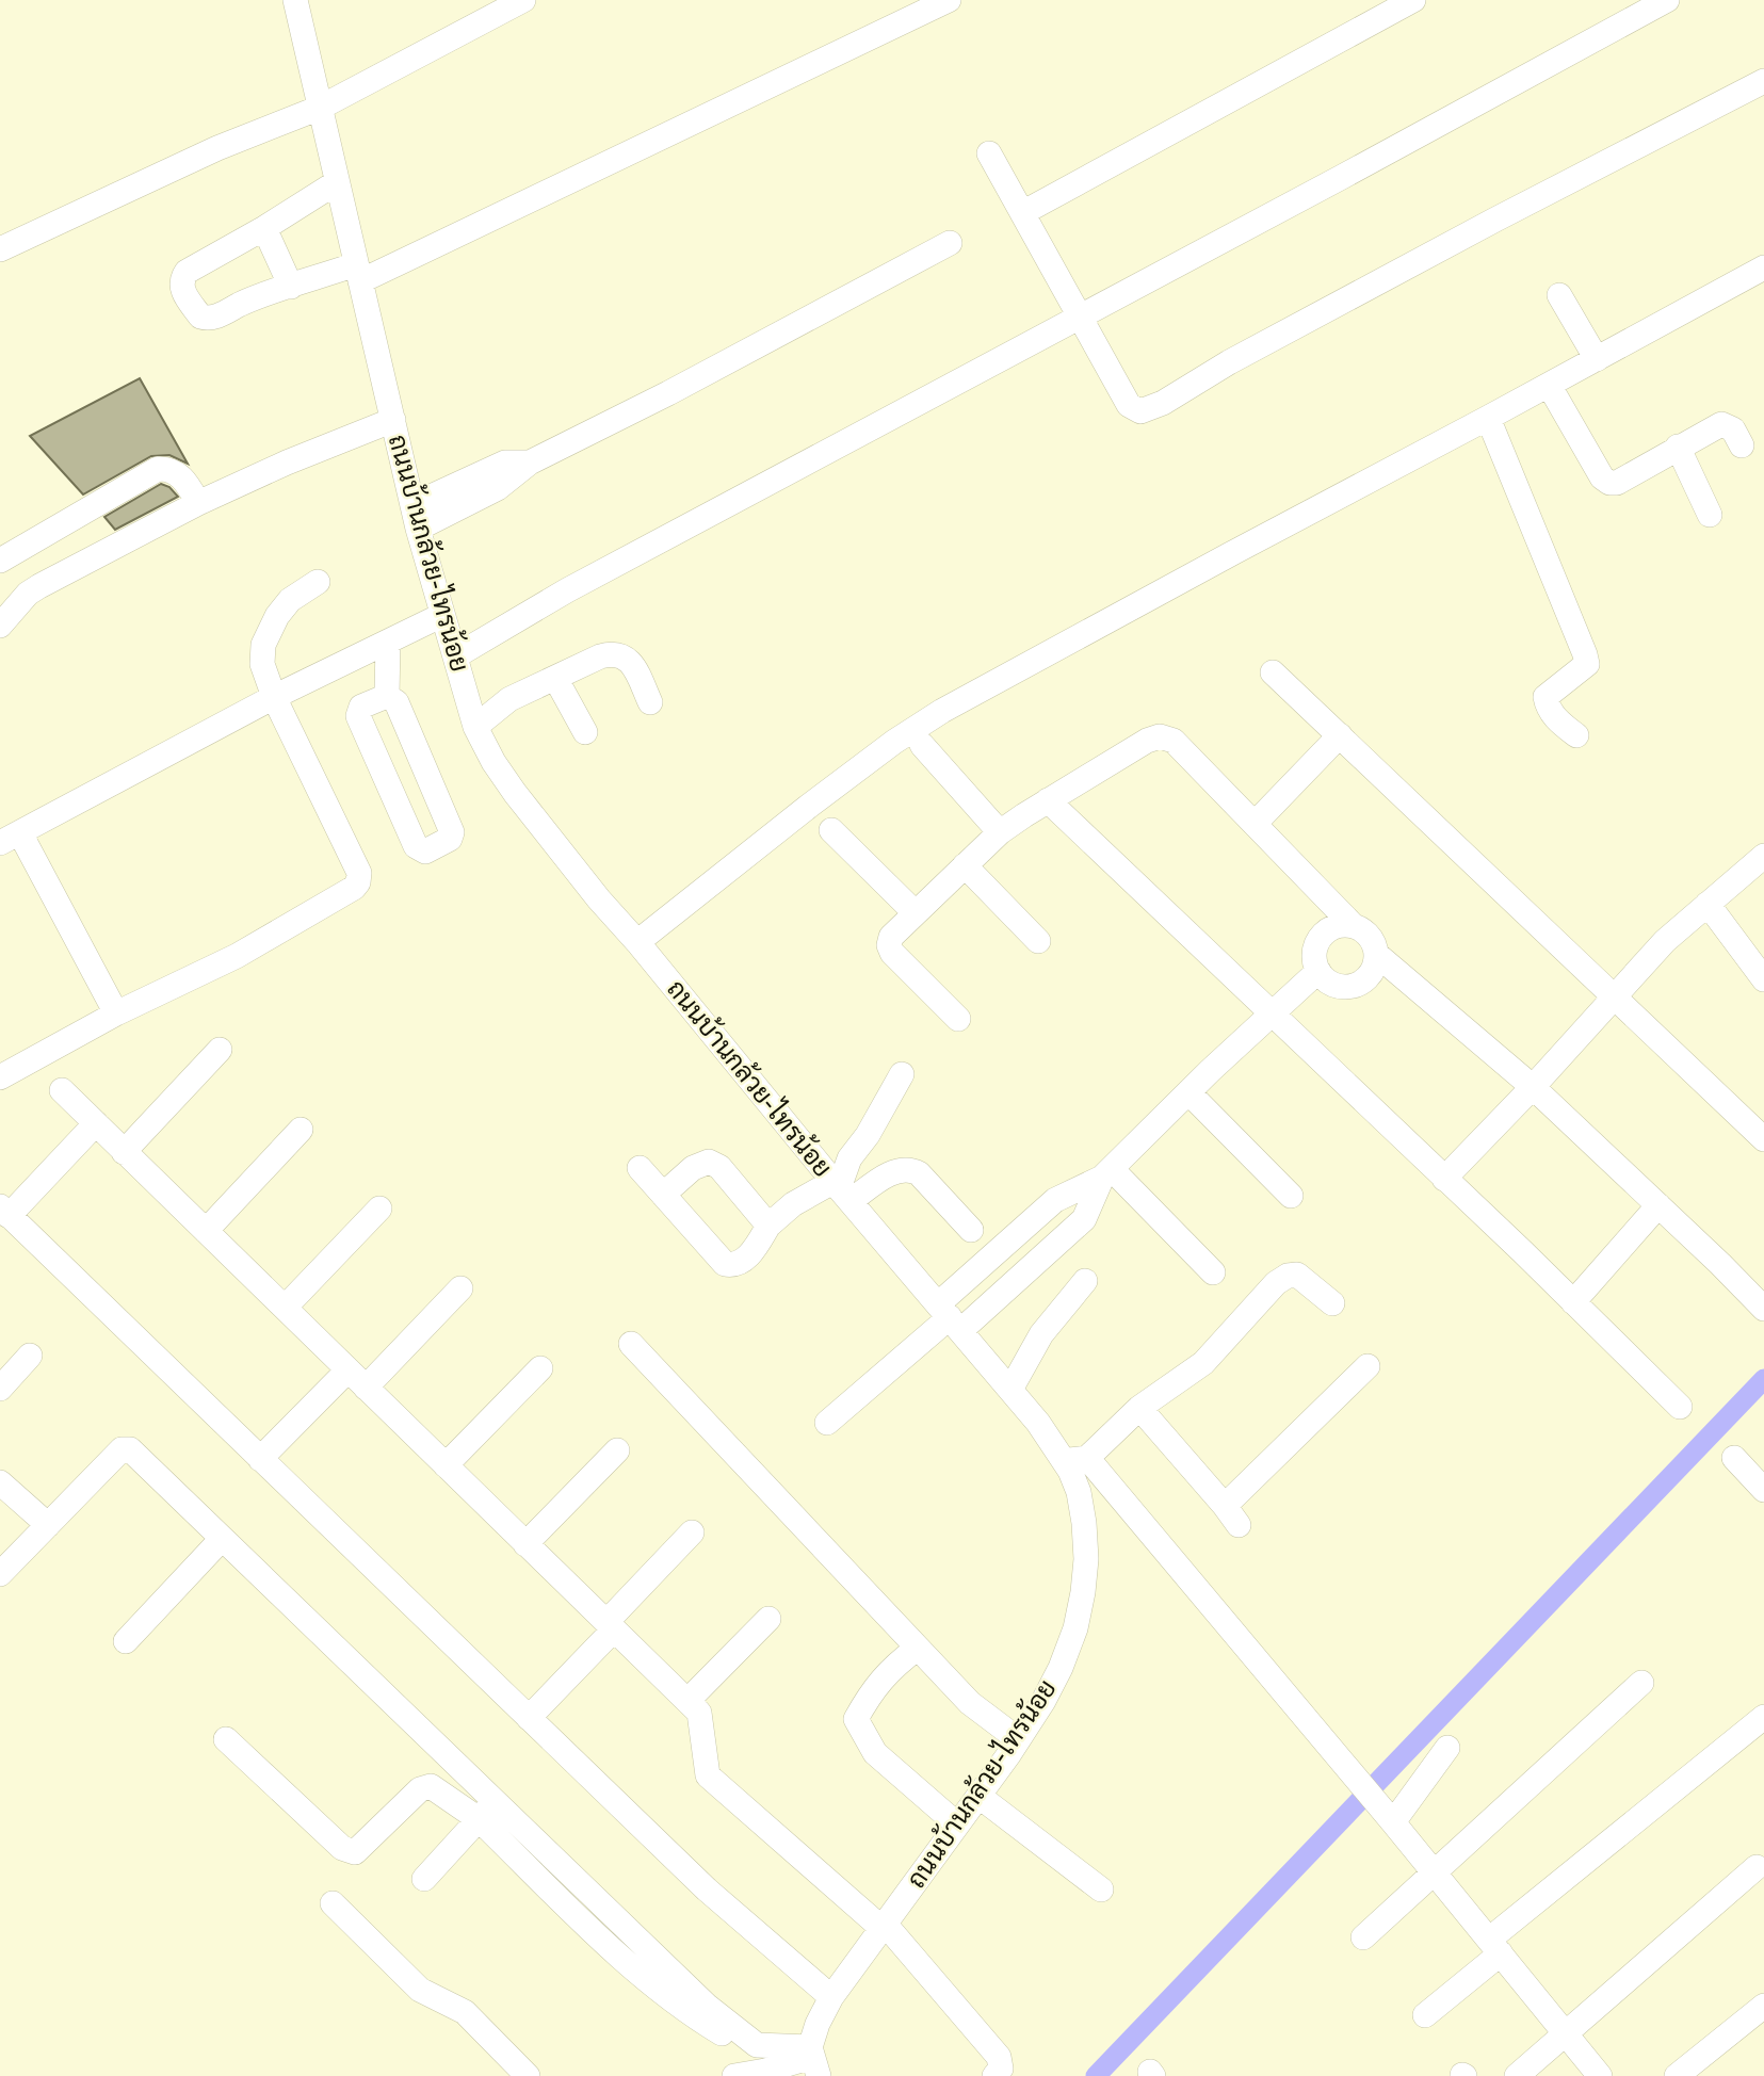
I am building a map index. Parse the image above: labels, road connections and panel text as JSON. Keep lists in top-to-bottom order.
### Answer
{
  "streets": {
    "street": ["ถนนบ้านกล้วย-ไทรน้อย"]
  }
}
